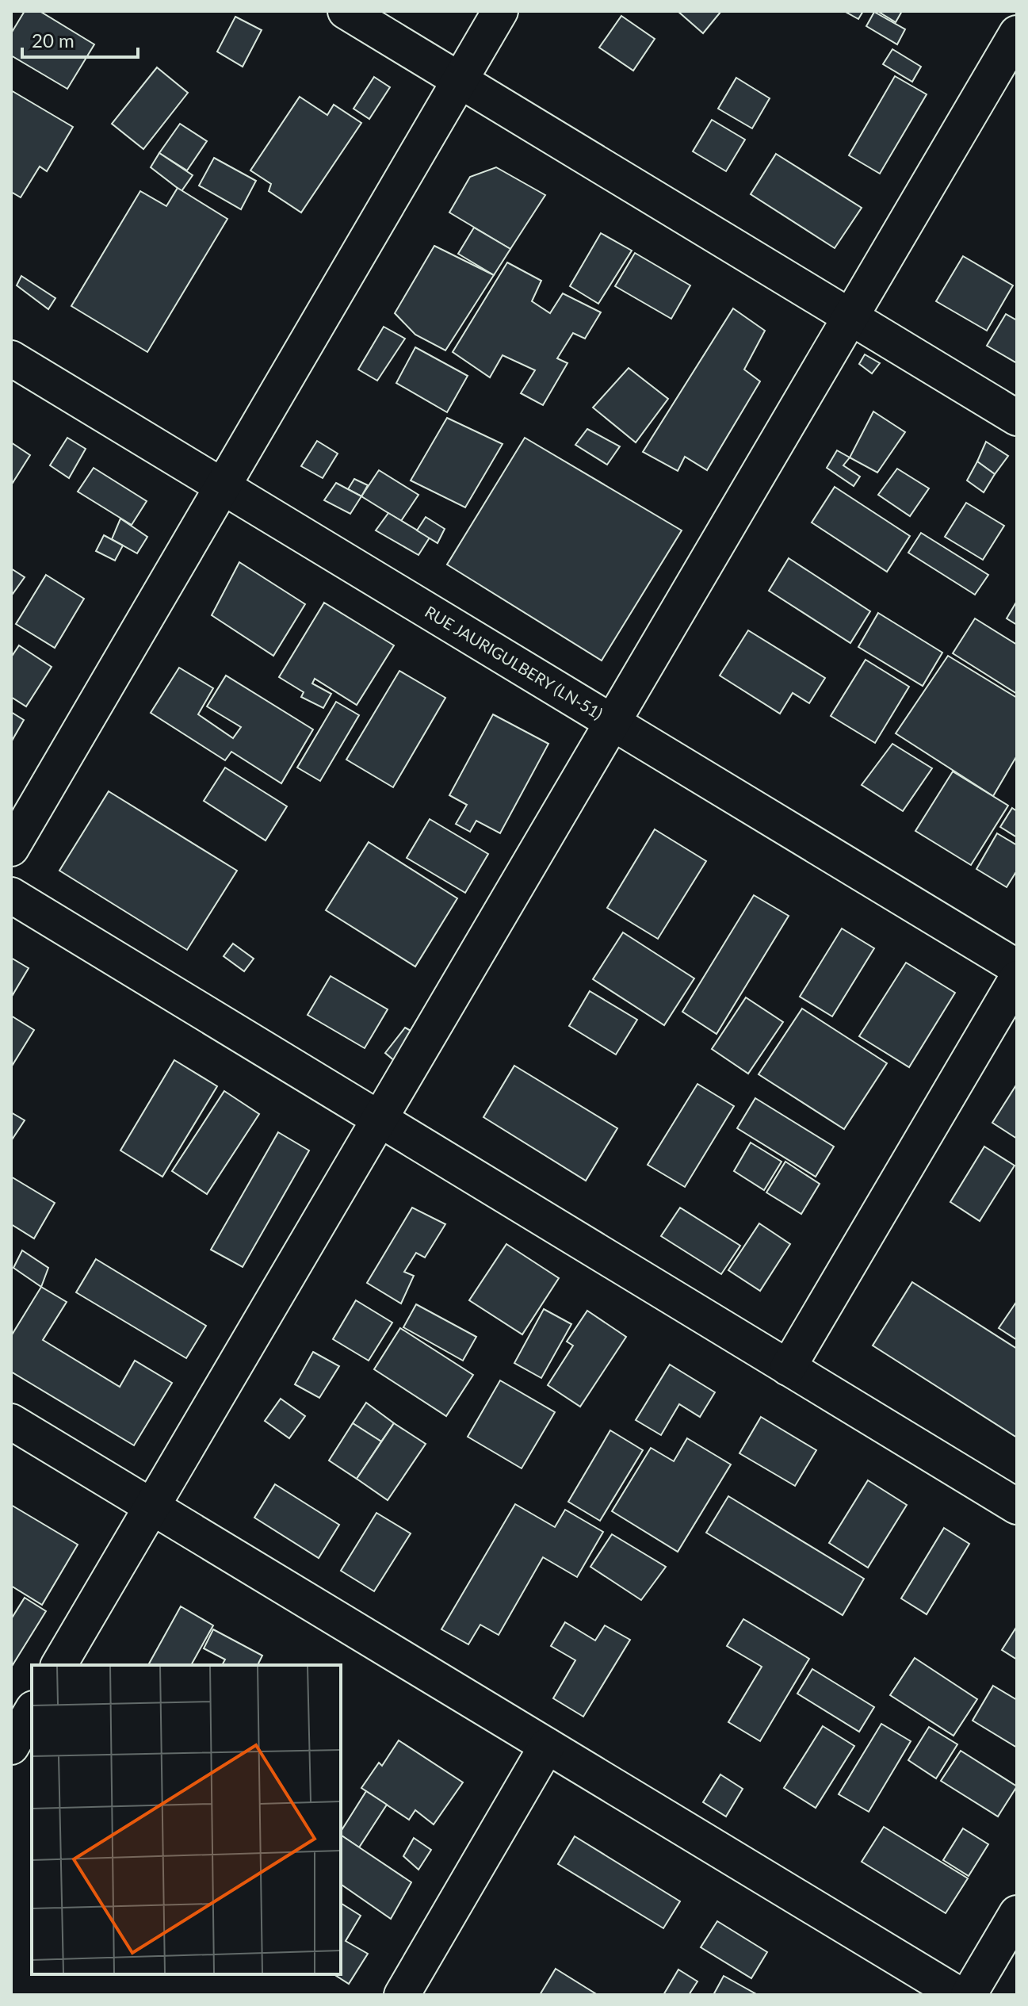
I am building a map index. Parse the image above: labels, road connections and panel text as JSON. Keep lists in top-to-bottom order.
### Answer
{
  "streets": {
    "street": ["RUE JAURIGULBERY (LN-51)"]
  },
  "scale_bar": "20 m"
}
